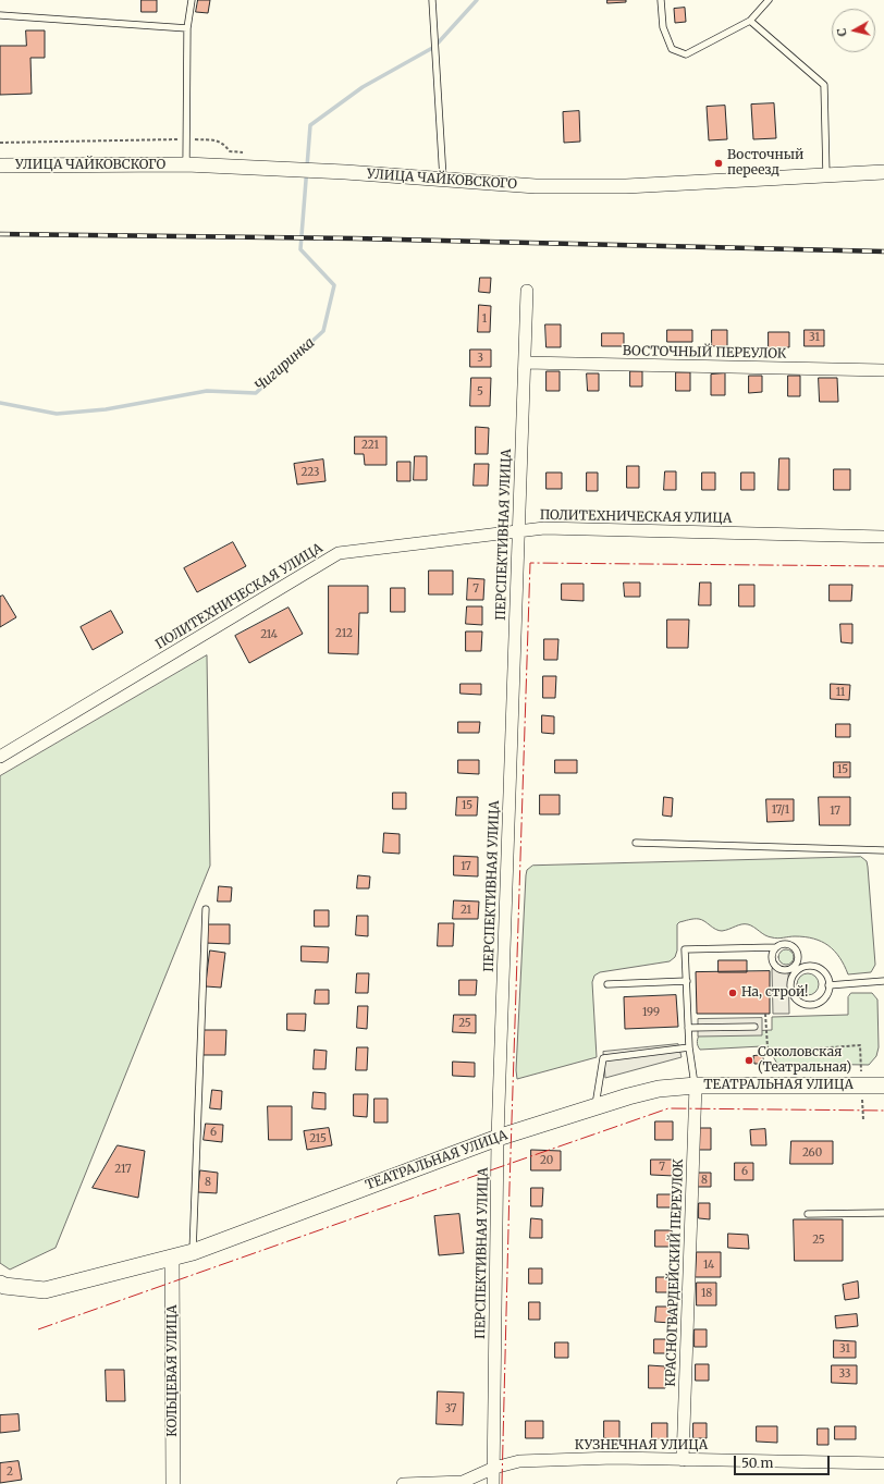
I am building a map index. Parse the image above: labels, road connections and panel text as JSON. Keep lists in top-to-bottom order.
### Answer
{
  "streets": {
    "main road": ["ТЕАТРАЛЬНАЯ УЛИЦА"],
    "street": [
      "УЛИЦА ЧАЙКОВСКОГО",
      "ВОСТОЧНЫЙ ПЕРЕУЛОК",
      "ПОЛИТЕХНИЧЕСКАЯ УЛИЦА",
      "ПЕРСПЕКТИВНАЯ УЛИЦА",
      "КРАСНОГВАРДЕЙСКИЙ ПЕРЕУЛОК",
      "КОЛЬЦЕВАЯ УЛИЦА",
      "КУЗНЕЧНАЯ УЛИЦА"
    ]
  },
  "crossings": [
    ["ВОСТОЧНЫЙ ПЕРЕУЛОК", "ПЕРСПЕКТИВНАЯ УЛИЦА"],
    ["ПОЛИТЕХНИЧЕСКАЯ УЛИЦА", "ПЕРСПЕКТИВНАЯ УЛИЦА"],
    ["ПЕРСПЕКТИВНАЯ УЛИЦА", "ТЕАТРАЛЬНАЯ УЛИЦА"],
    ["ПЕРСПЕКТИВНАЯ УЛИЦА", "КУЗНЕЧНАЯ УЛИЦА"],
    ["ТЕАТРАЛЬНАЯ УЛИЦА", "КРАСНОГВАРДЕЙСКИЙ ПЕРЕУЛОК"],
    ["ТЕАТРАЛЬНАЯ УЛИЦА", "КОЛЬЦЕВАЯ УЛИЦА"],
    ["КРАСНОГВАРДЕЙСКИЙ ПЕРЕУЛОК", "КУЗНЕЧНАЯ УЛИЦА"]
  ],
  "water": ["Чигиринка"],
  "places": ["Восточный переезд", "На, строй!", "Соколовская (Театральная)"],
  "house_numbers": [
    "1",
    "31",
    "3",
    "5",
    "221",
    "223",
    "7",
    "212",
    "214",
    "11",
    "15",
    "15",
    "17/1",
    "17",
    "17",
    "21",
    "199",
    "25",
    "6",
    "215",
    "260",
    "20",
    "7",
    "217",
    "6",
    "8",
    "8",
    "25",
    "14",
    "18",
    "31",
    "33",
    "37",
    "2"
  ],
  "scale_bar": "50 m",
  "north": "left"
}
